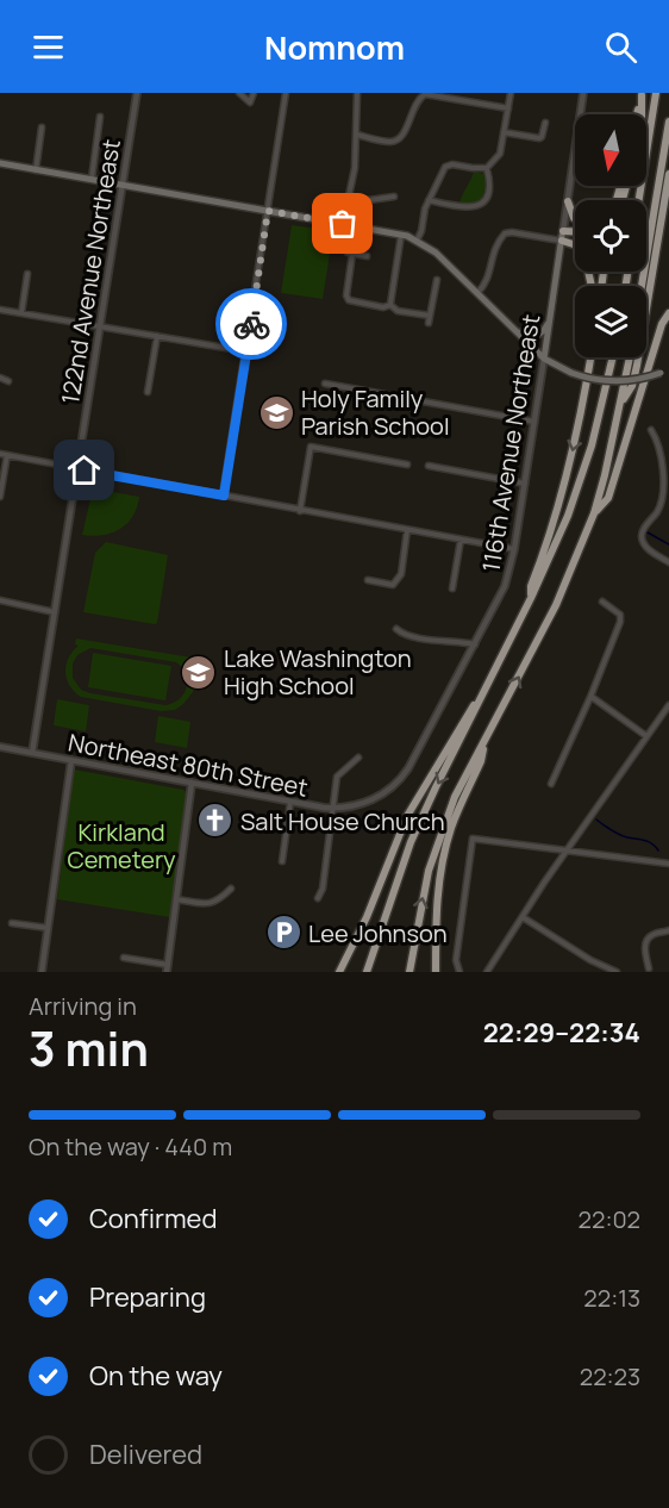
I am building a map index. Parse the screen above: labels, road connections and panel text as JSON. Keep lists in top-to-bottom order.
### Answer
{
  "streets": {
    "main road": ["116th Avenue Northeast"],
    "street": ["122nd Avenue Northeast", "Northeast 80th Street"]
  },
  "crossings": [
    ["122nd Avenue Northeast", "Northeast 80th Street"],
    ["116th Avenue Northeast", "Northeast 80th Street"]
  ],
  "parks": ["Kirkland Cemetery"],
  "places": {
    "school or university": ["Holy Family Parish School", "Lake Washington High School"],
    "church": ["Salt House Church"],
    "parking": ["Lee Johnson"]
  },
  "north": "bottom",
  "page": {
    "header": "Nomnom",
    "heading": ["3 min", "Arriving in", "22:29–22:34"],
    "bar": "On the way · 440 m",
    "list": [
      ["Confirmed", "22:02"],
      ["Preparing", "22:13"],
      ["On the way", "22:23"],
      "Delivered"
    ]
  }
}
